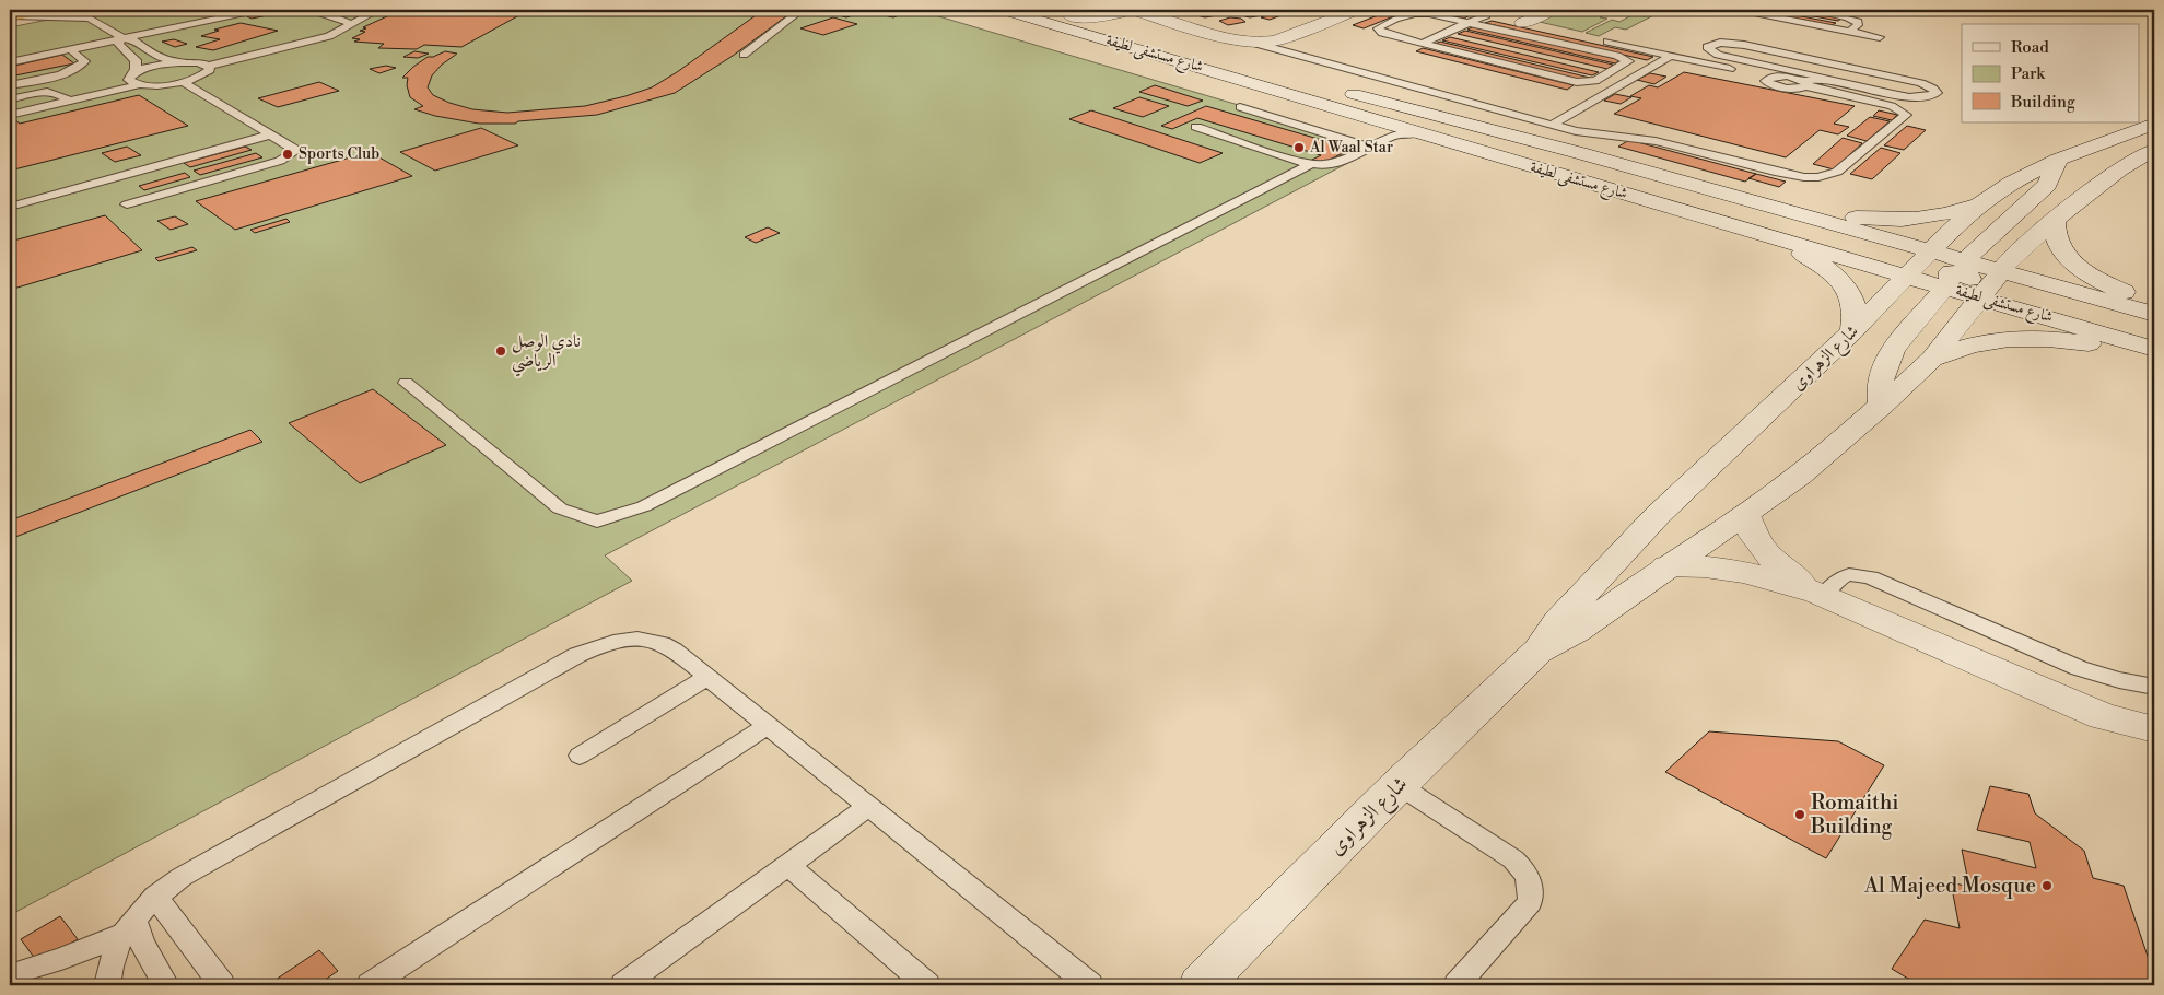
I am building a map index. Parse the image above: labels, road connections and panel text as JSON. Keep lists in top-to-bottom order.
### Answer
{
  "streets": {
    "main road": ["شارع مستشفى لطيفة", "شارع الزهراوى"]
  },
  "crossings": [
    ["شارع مستشفى لطيفة", "شارع الزهراوى"]
  ],
  "places": [
    "Al Waal Star",
    "Sports Club",
    "نادي الوصل الرياضي",
    "Romaithi Building",
    "Al Majeed Mosque"
  ],
  "legend": ["Road", "Park", "Building"]
}
